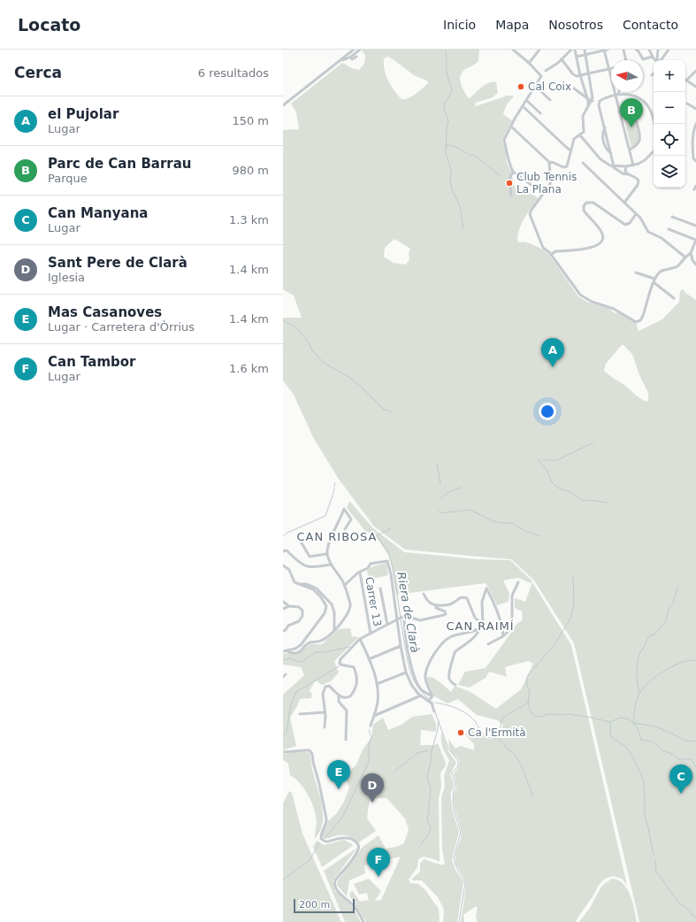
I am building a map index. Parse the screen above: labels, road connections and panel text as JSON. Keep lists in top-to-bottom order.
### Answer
{
  "streets": {
    "street": ["Carrer 13"]
  },
  "districts": ["CAN RIBOSA", "CAN RAIMÍ"],
  "water": ["Riera de Clarà"],
  "places": ["Cal Coix", "Club Tennis La Plana", "Ca l'Ermità"],
  "scale_bar": "200 m",
  "north": "left",
  "page": {
    "header": "Locato",
    "nav": [
      "Inicio",
      "Mapa",
      "Nosotros",
      "Contacto"
    ],
    "heading": ["Cerca", "6 resultados"],
    "map_buttons": ["+", "−"],
    "list": [
      {
        "mark": "A",
        "name": "el Pujolar",
        "note": "Lugar",
        "value": "150 m"
      },
      {
        "mark": "B",
        "name": "Parc de Can Barrau",
        "note": "Parque",
        "value": "980 m"
      },
      {
        "mark": "C",
        "name": "Can Manyana",
        "note": "Lugar",
        "value": "1.3 km"
      },
      {
        "mark": "D",
        "name": "Sant Pere de Clarà",
        "note": "Iglesia",
        "value": "1.4 km"
      },
      {
        "mark": "E",
        "name": "Mas Casanoves",
        "note": "Lugar · Carretera d'Òrrius",
        "value": "1.4 km"
      },
      {
        "mark": "F",
        "name": "Can Tambor",
        "note": "Lugar",
        "value": "1.6 km"
      }
    ],
    "pins": [
      "B",
      "A",
      "E",
      "C",
      "D",
      "F"
    ],
    "scale": "200 m"
  }
}
